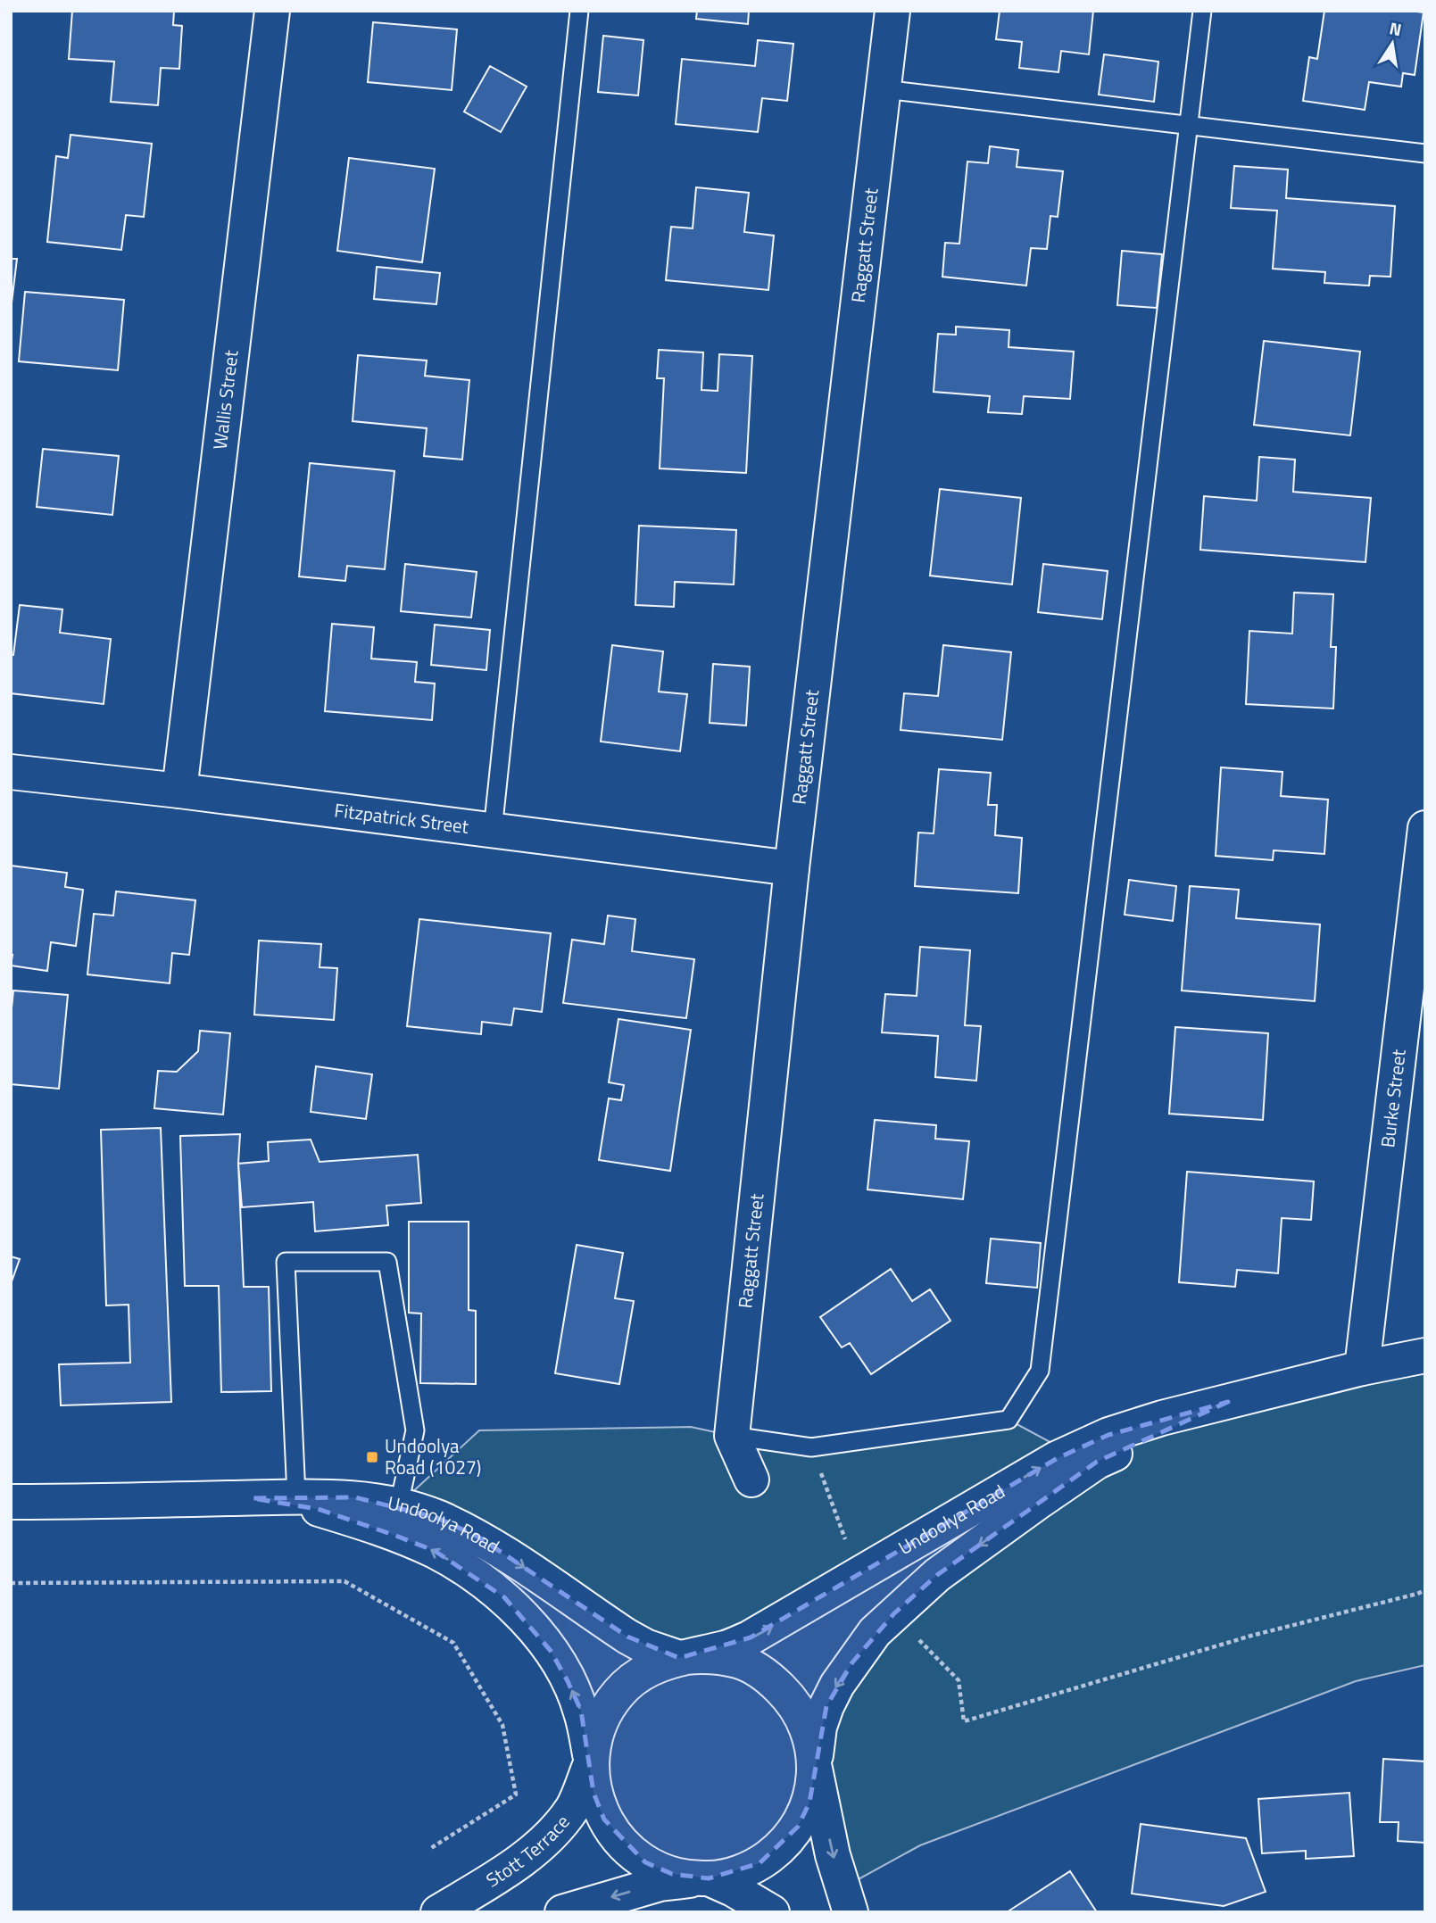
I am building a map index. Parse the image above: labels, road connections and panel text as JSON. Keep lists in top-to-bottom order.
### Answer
{
  "streets": {
    "street": [
      "Raggatt Street",
      "Wallis Street",
      "Fitzpatrick Street",
      "Burke Street",
      "Undoolya Road",
      "Stott Terrace"
    ]
  },
  "crossings": [
    ["Raggatt Street", "Fitzpatrick Street"],
    ["Wallis Street", "Fitzpatrick Street"],
    ["Burke Street", "Undoolya Road"],
    ["Undoolya Road", "Stott Terrace"]
  ],
  "places": {
    "transit": ["Undoolya Road (1027)"]
  },
  "north": "top"
}
